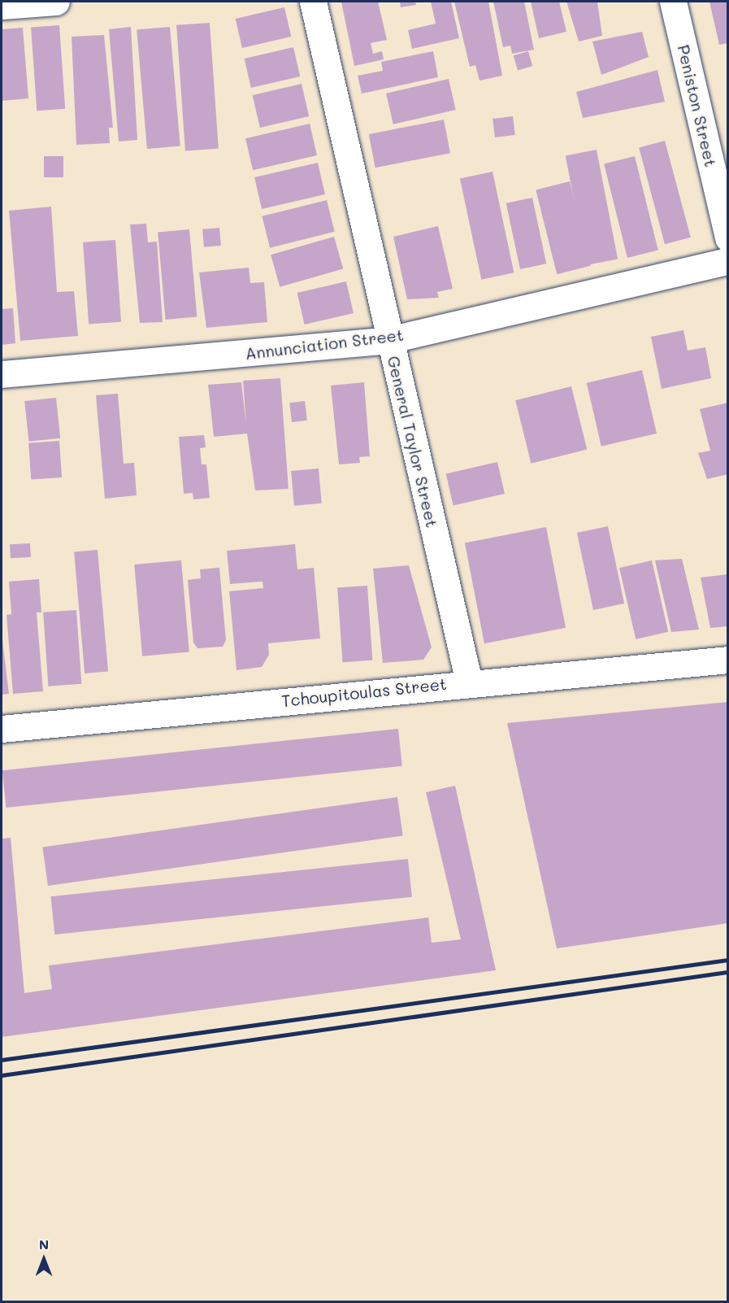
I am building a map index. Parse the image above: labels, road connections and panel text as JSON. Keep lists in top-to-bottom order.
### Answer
{
  "streets": {
    "street": [
      "Peniston Street",
      "Annunciation Street",
      "General Taylor Street",
      "Tchoupitoulas Street"
    ]
  },
  "crossings": [
    ["Annunciation Street", "General Taylor Street"],
    ["General Taylor Street", "Tchoupitoulas Street"]
  ],
  "north": "top"
}
